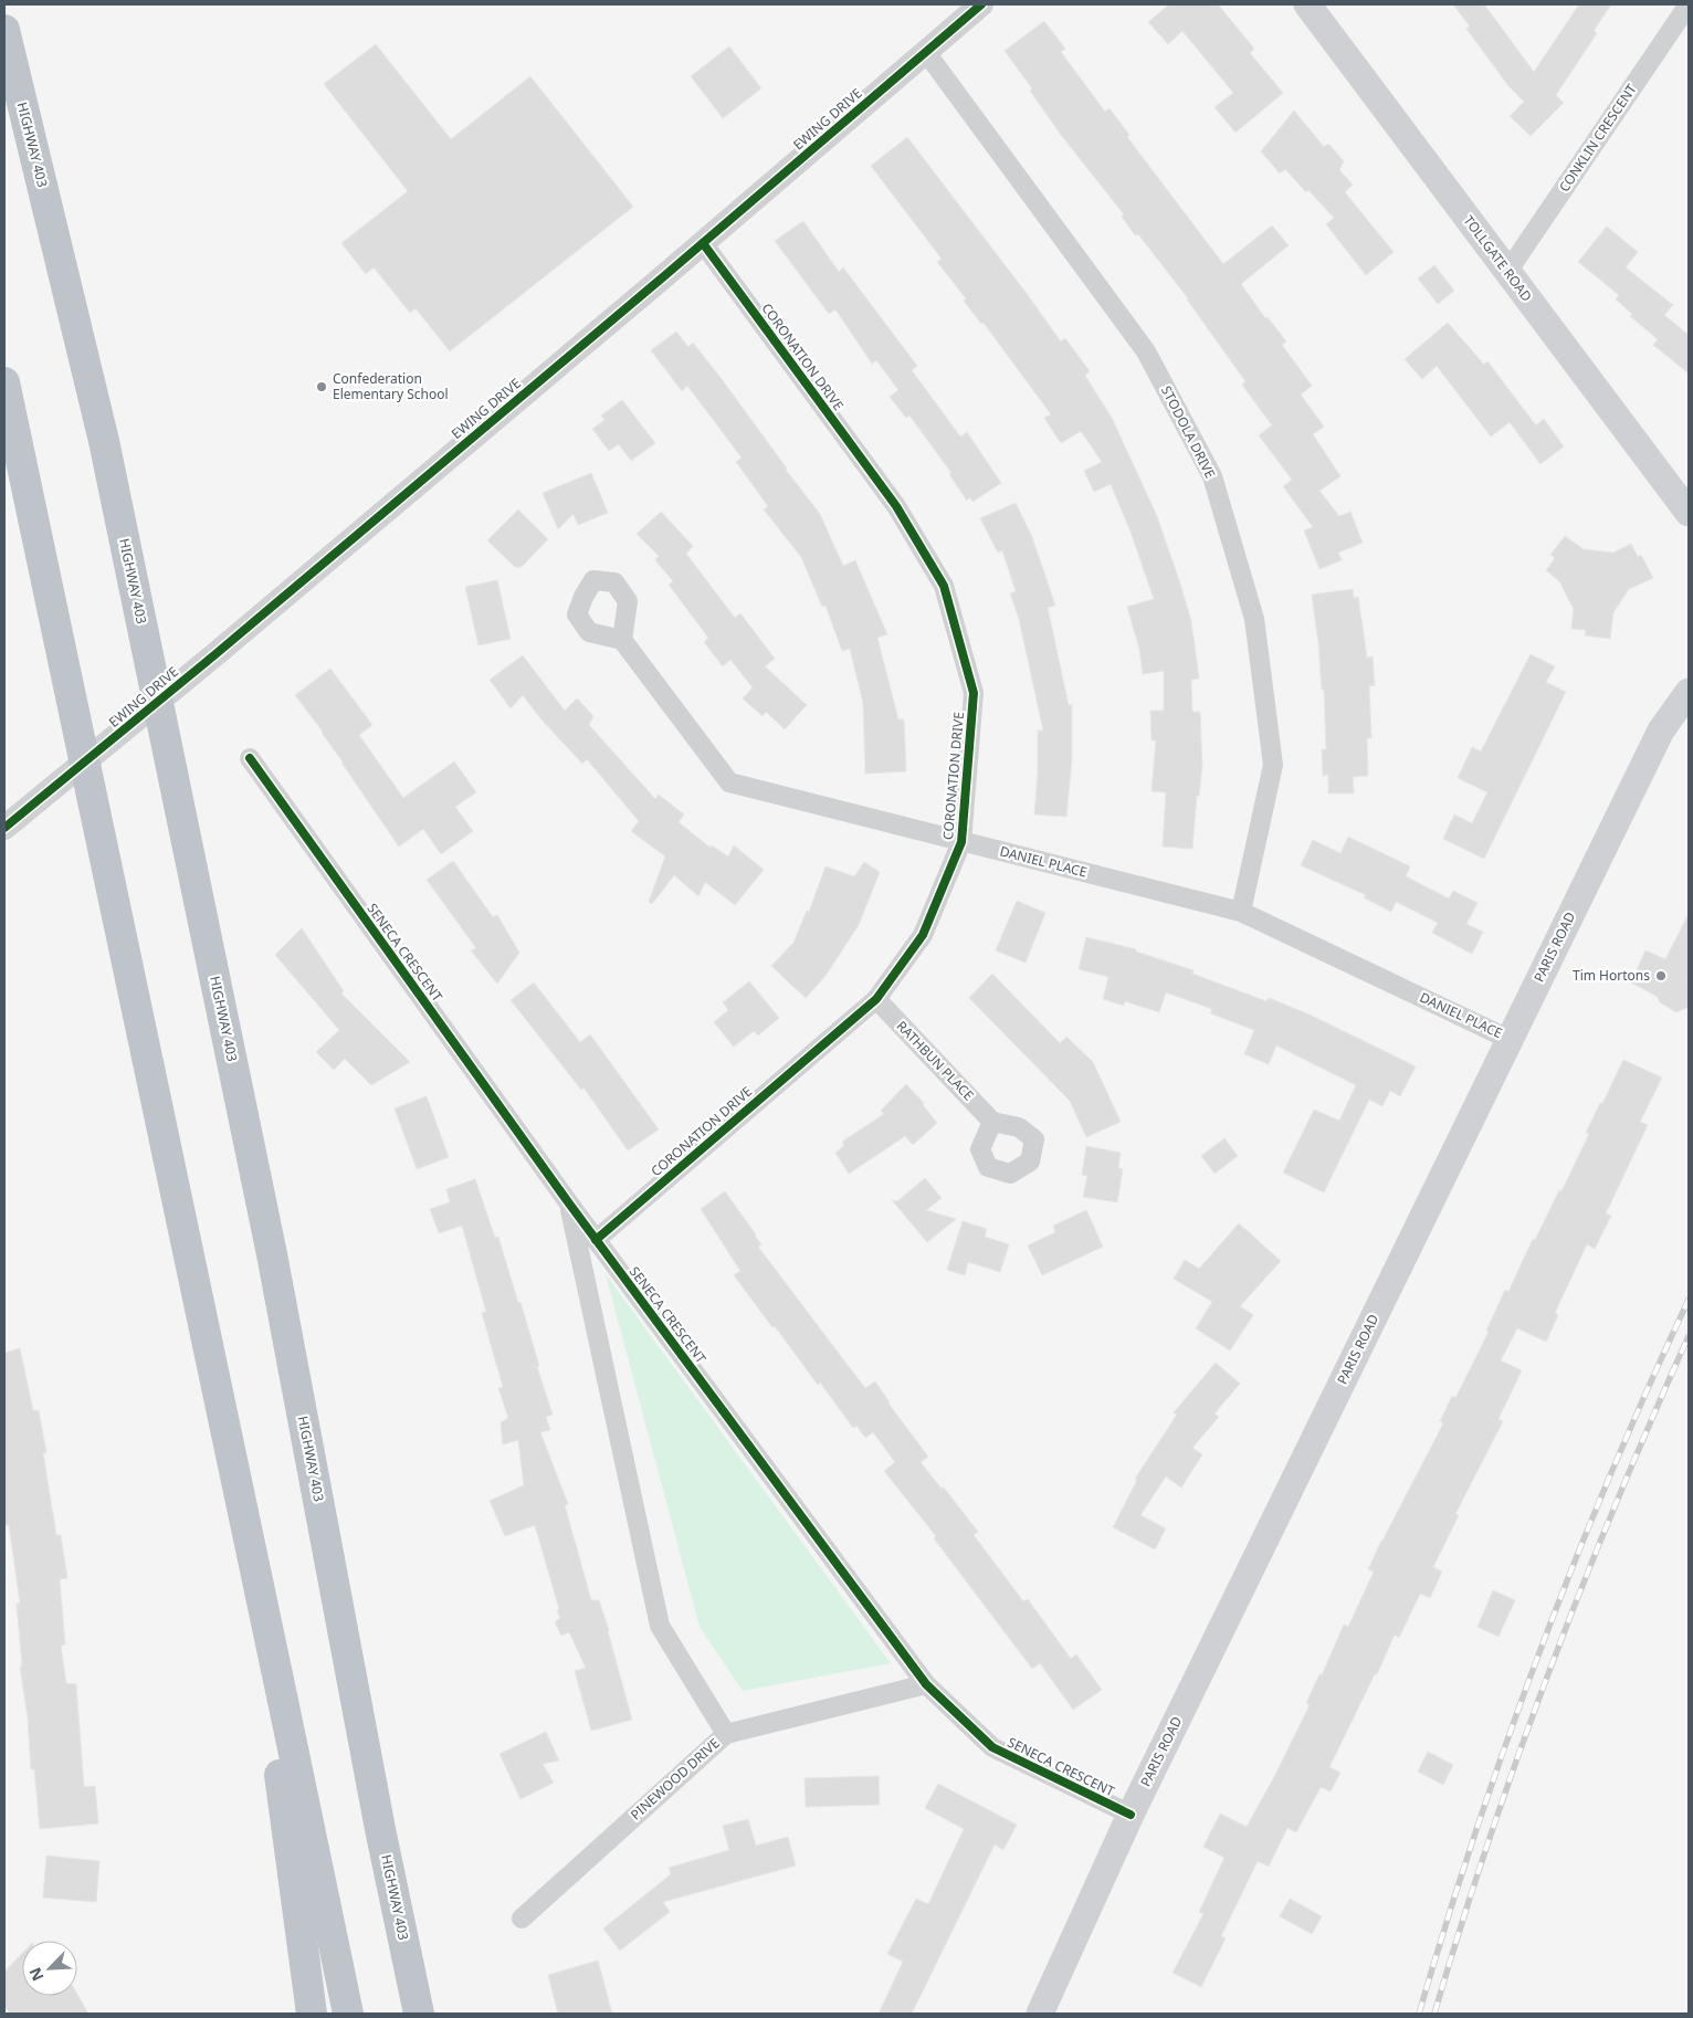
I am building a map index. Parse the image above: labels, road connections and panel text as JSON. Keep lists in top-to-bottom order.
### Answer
{
  "streets": {
    "highway": ["HIGHWAY 403"],
    "main road": ["TOLLGATE ROAD", "PARIS ROAD"],
    "street": [
      "EWING DRIVE",
      "CONKLIN CRESCENT",
      "CORONATION DRIVE",
      "STODOLA DRIVE",
      "DANIEL PLACE",
      "SENECA CRESCENT",
      "RATHBUN PLACE",
      "PINEWOOD DRIVE"
    ]
  },
  "crossings": [
    ["EWING DRIVE", "CORONATION DRIVE"],
    ["EWING DRIVE", "STODOLA DRIVE"],
    ["CONKLIN CRESCENT", "TOLLGATE ROAD"],
    ["CORONATION DRIVE", "DANIEL PLACE"],
    ["CORONATION DRIVE", "SENECA CRESCENT"],
    ["CORONATION DRIVE", "RATHBUN PLACE"],
    ["STODOLA DRIVE", "DANIEL PLACE"],
    ["DANIEL PLACE", "PARIS ROAD"],
    ["PARIS ROAD", "SENECA CRESCENT"],
    ["SENECA CRESCENT", "PINEWOOD DRIVE"]
  ],
  "places": ["Confederation Elementary School", "Tim Hortons"],
  "north": "bottom left"
}
